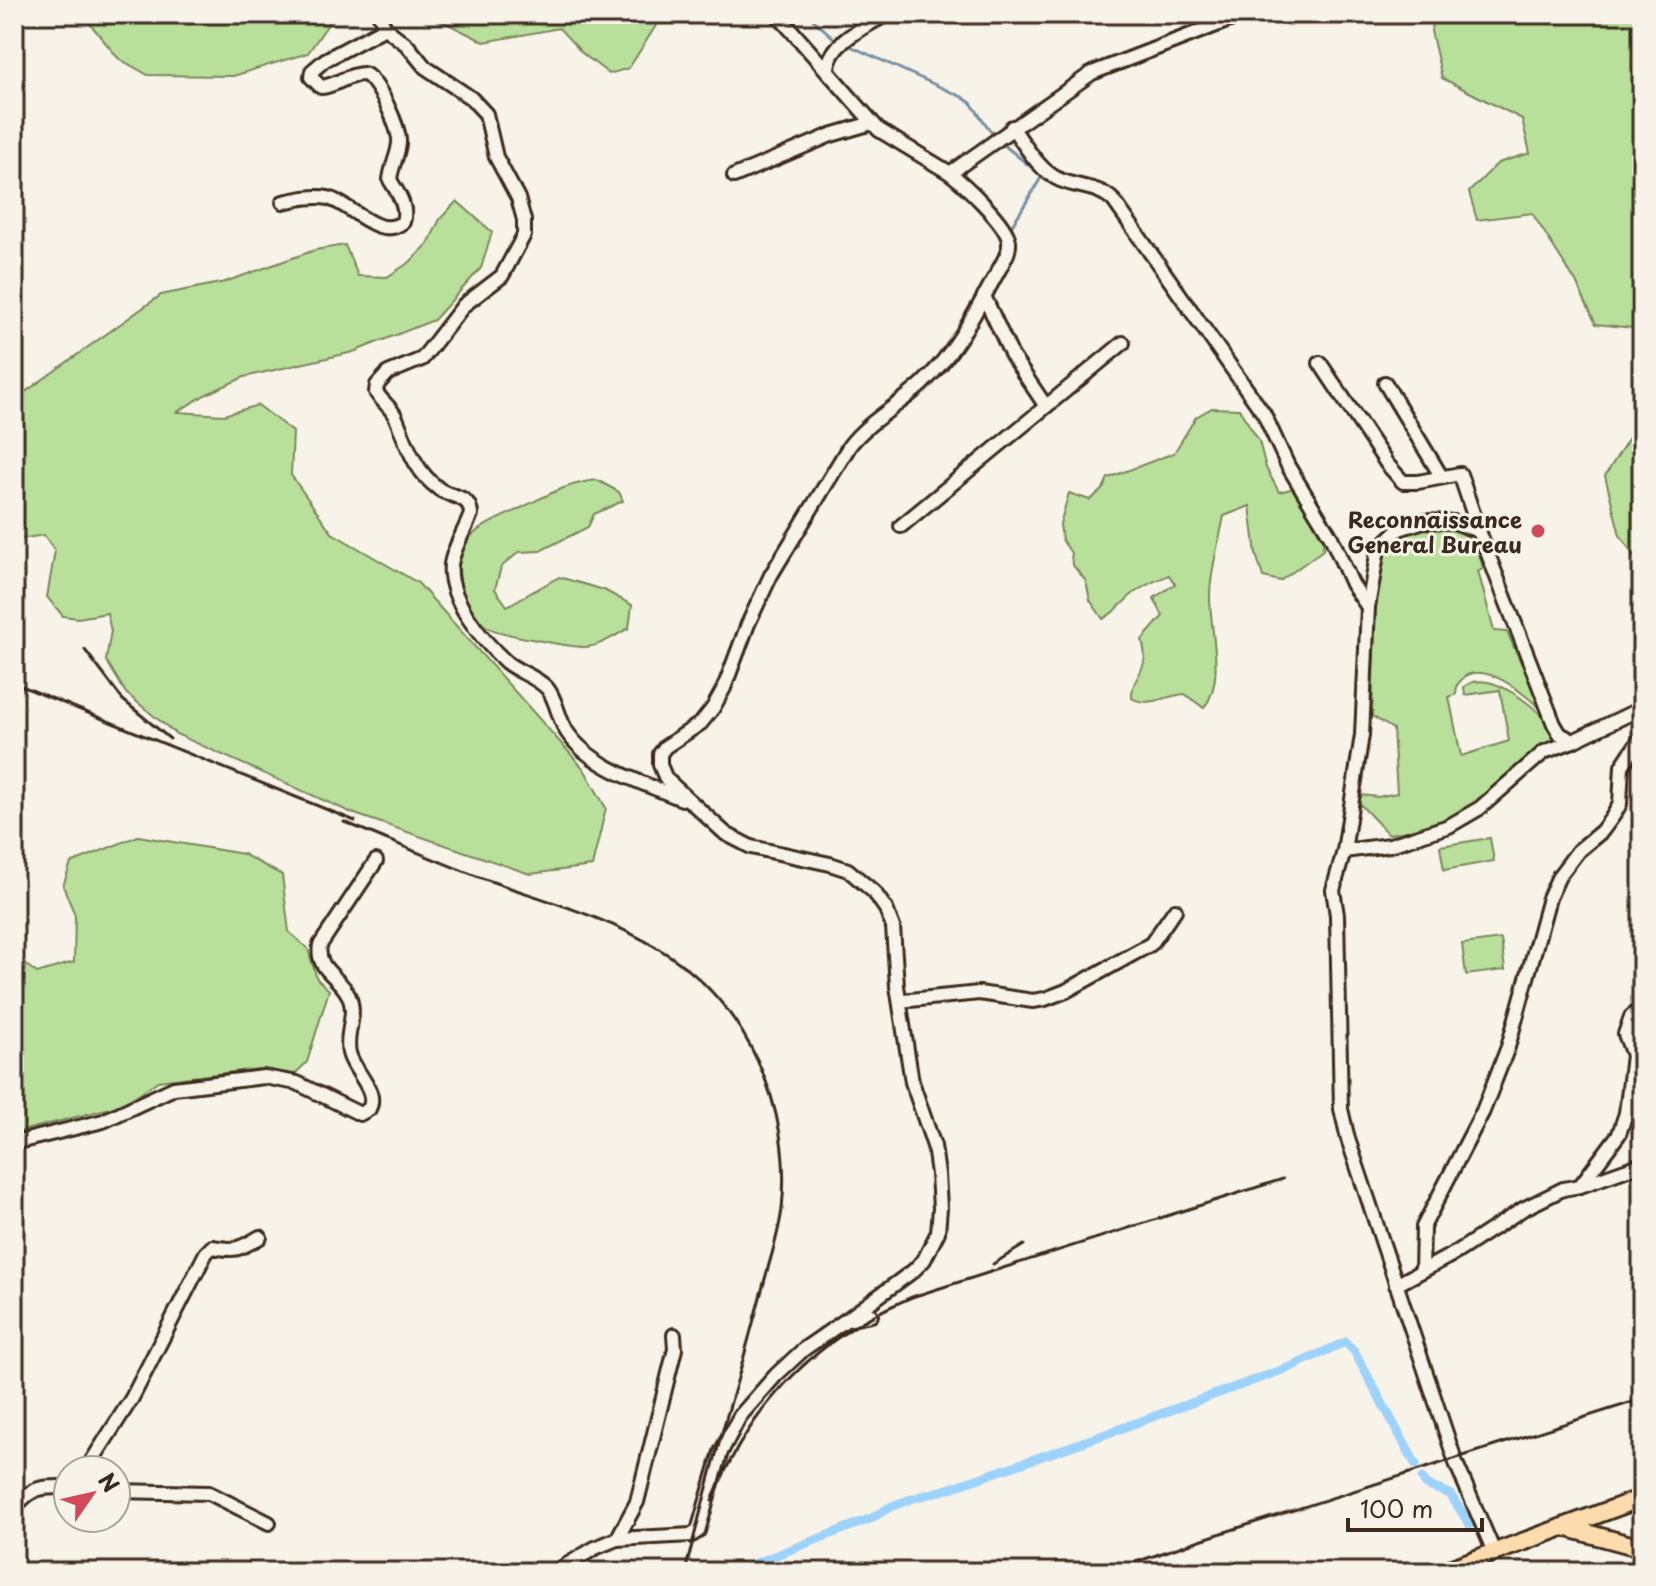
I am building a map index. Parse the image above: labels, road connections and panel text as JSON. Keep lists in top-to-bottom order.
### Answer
{
  "places": ["Reconnaissance General Bureau"],
  "scale_bar": "100 m",
  "north": "top right"
}
